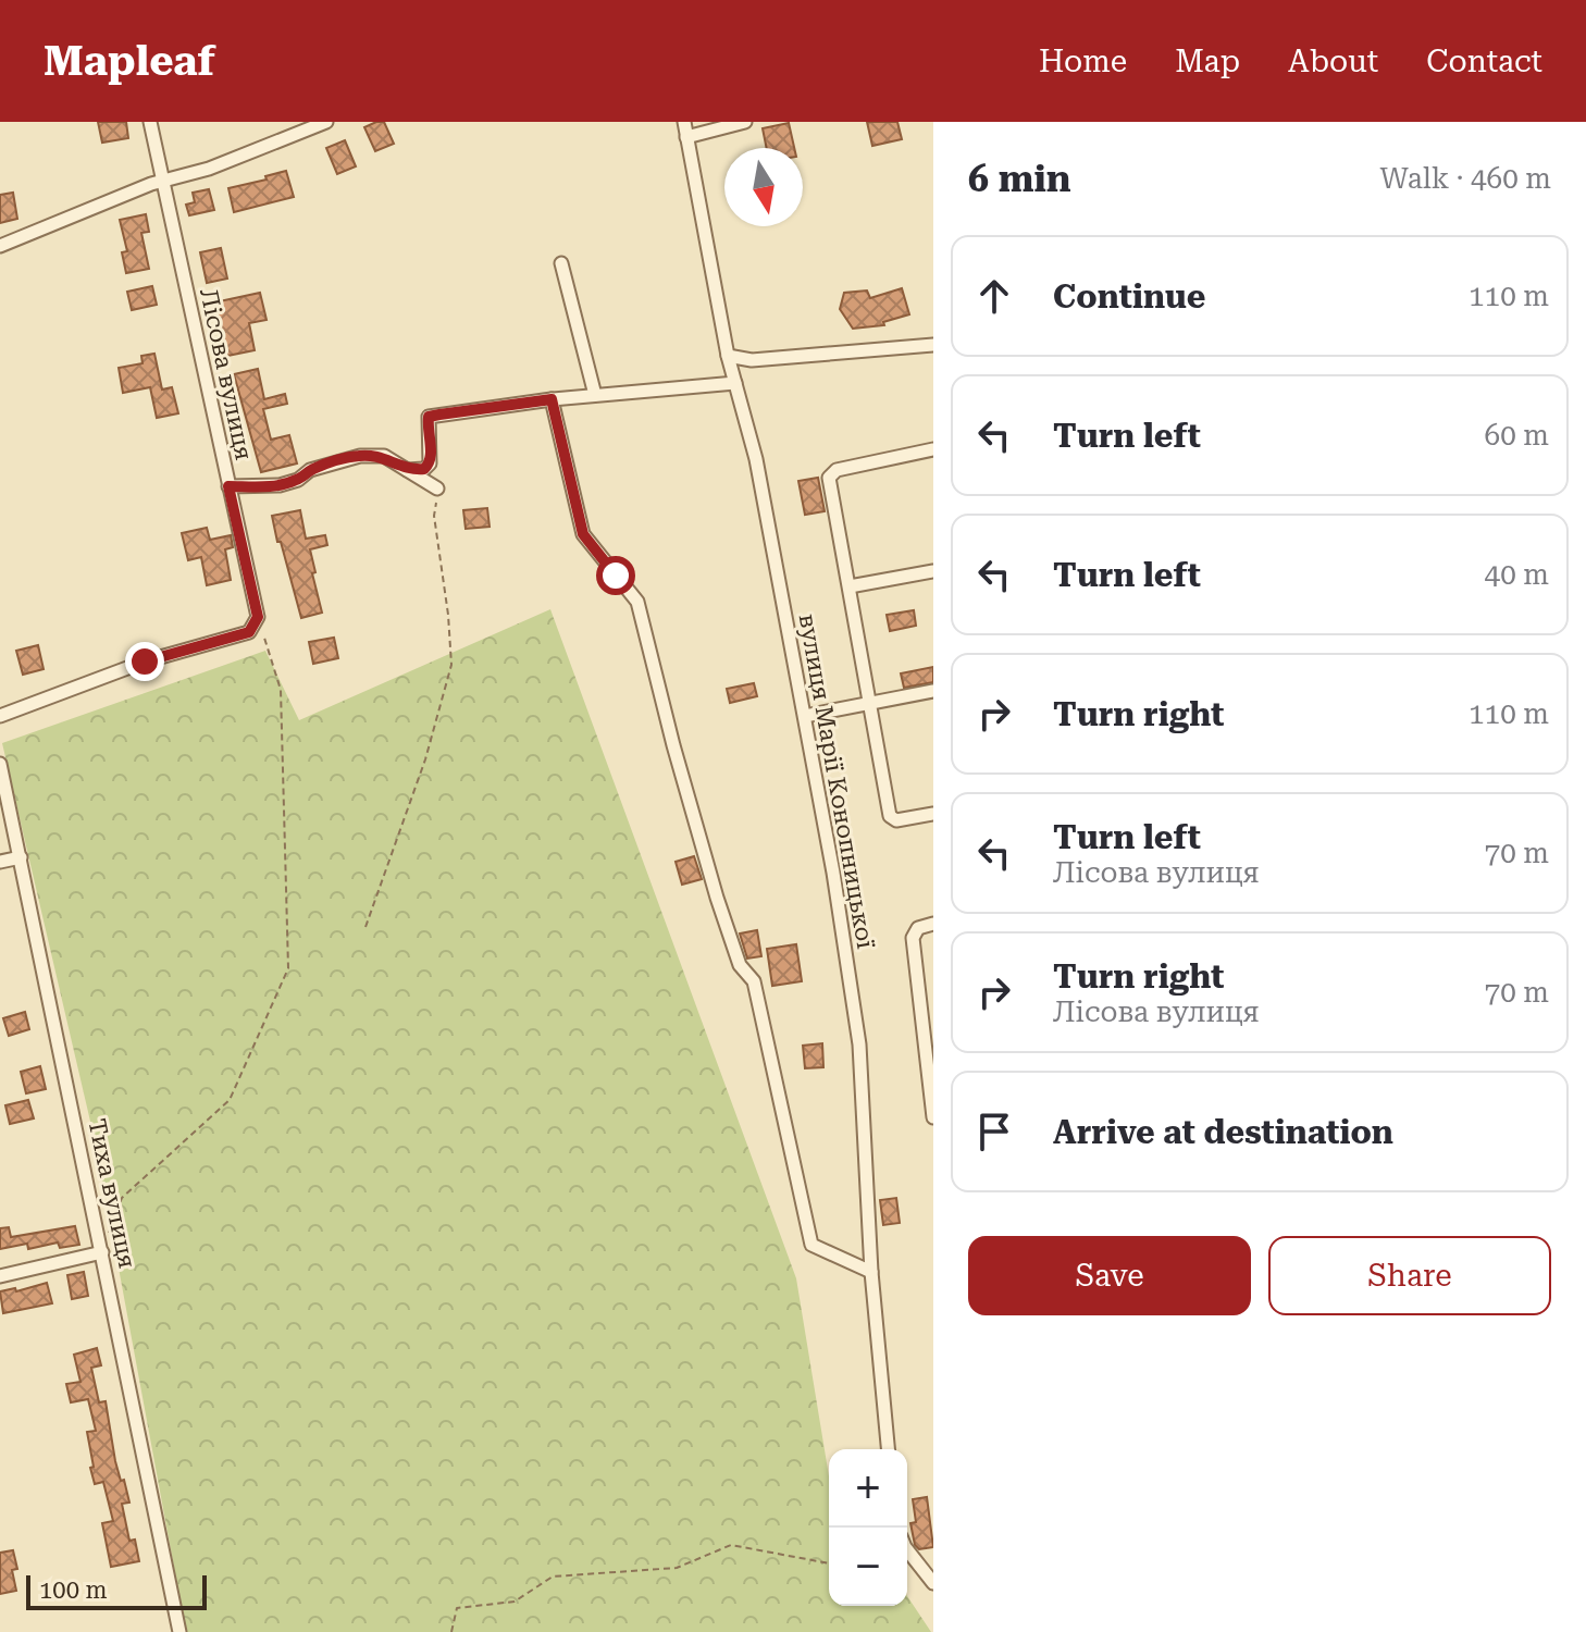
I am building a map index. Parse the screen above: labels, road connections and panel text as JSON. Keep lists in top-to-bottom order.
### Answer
{
  "streets": {
    "street": ["Лісова вулиця", "вулиця Марії Конопницької", "Тиха вулиця"]
  },
  "scale_bar": "100 m",
  "north": "bottom",
  "page": {
    "header": "Mapleaf",
    "nav": [
      "Home",
      "Map",
      "About",
      "Contact"
    ],
    "heading": ["6 min", "Walk · 460 m"],
    "list": [
      ["Continue", "110 m"],
      ["Turn left", "60 m"],
      ["Turn left", "40 m"],
      ["Turn right", "110 m"],
      ["Turn left", "Лісова вулиця", "70 m"],
      ["Turn right", "Лісова вулиця", "70 m"],
      "Arrive at destination"
    ],
    "buttons": ["Save", "Share"],
    "map_buttons": ["+", "−"],
    "scale": "100 m"
  }
}
